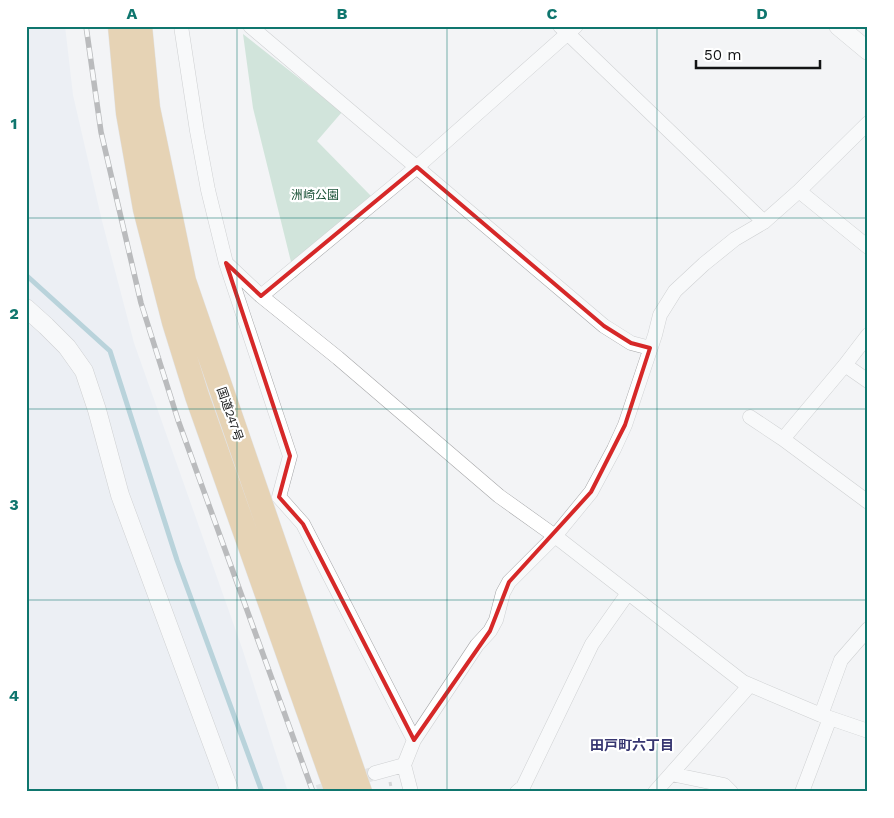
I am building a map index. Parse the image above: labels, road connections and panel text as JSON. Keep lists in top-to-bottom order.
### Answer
{
  "streets": {
    "highway": ["国道247号"]
  },
  "districts": ["田戸町六丁目"],
  "parks": ["洲崎公園"],
  "scale_bar": "50 m",
  "grid": {
    "columns": [
      "A",
      "B",
      "C",
      "D"
    ],
    "rows": [
      "1",
      "2",
      "3",
      "4"
    ]
  }
}
